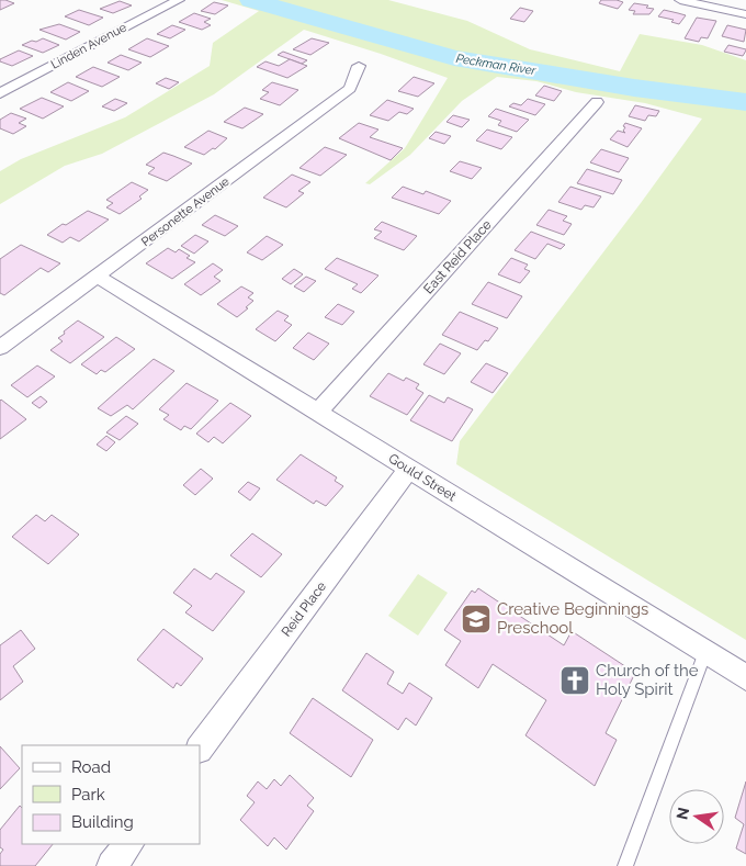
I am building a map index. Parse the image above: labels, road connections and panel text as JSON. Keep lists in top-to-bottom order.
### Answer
{
  "streets": {
    "street": [
      "Linden Avenue",
      "Personette Avenue",
      "East Reid Place",
      "Gould Street",
      "Reid Place"
    ]
  },
  "crossings": [
    ["Personette Avenue", "Gould Street"],
    ["East Reid Place", "Gould Street"],
    ["Gould Street", "Reid Place"]
  ],
  "water": ["Peckman River"],
  "places": {
    "school or university": ["Creative Beginnings Preschool"],
    "church": ["Church of the Holy Spirit"]
  },
  "legend": ["Road", "Park", "Building"],
  "north": "left"
}
